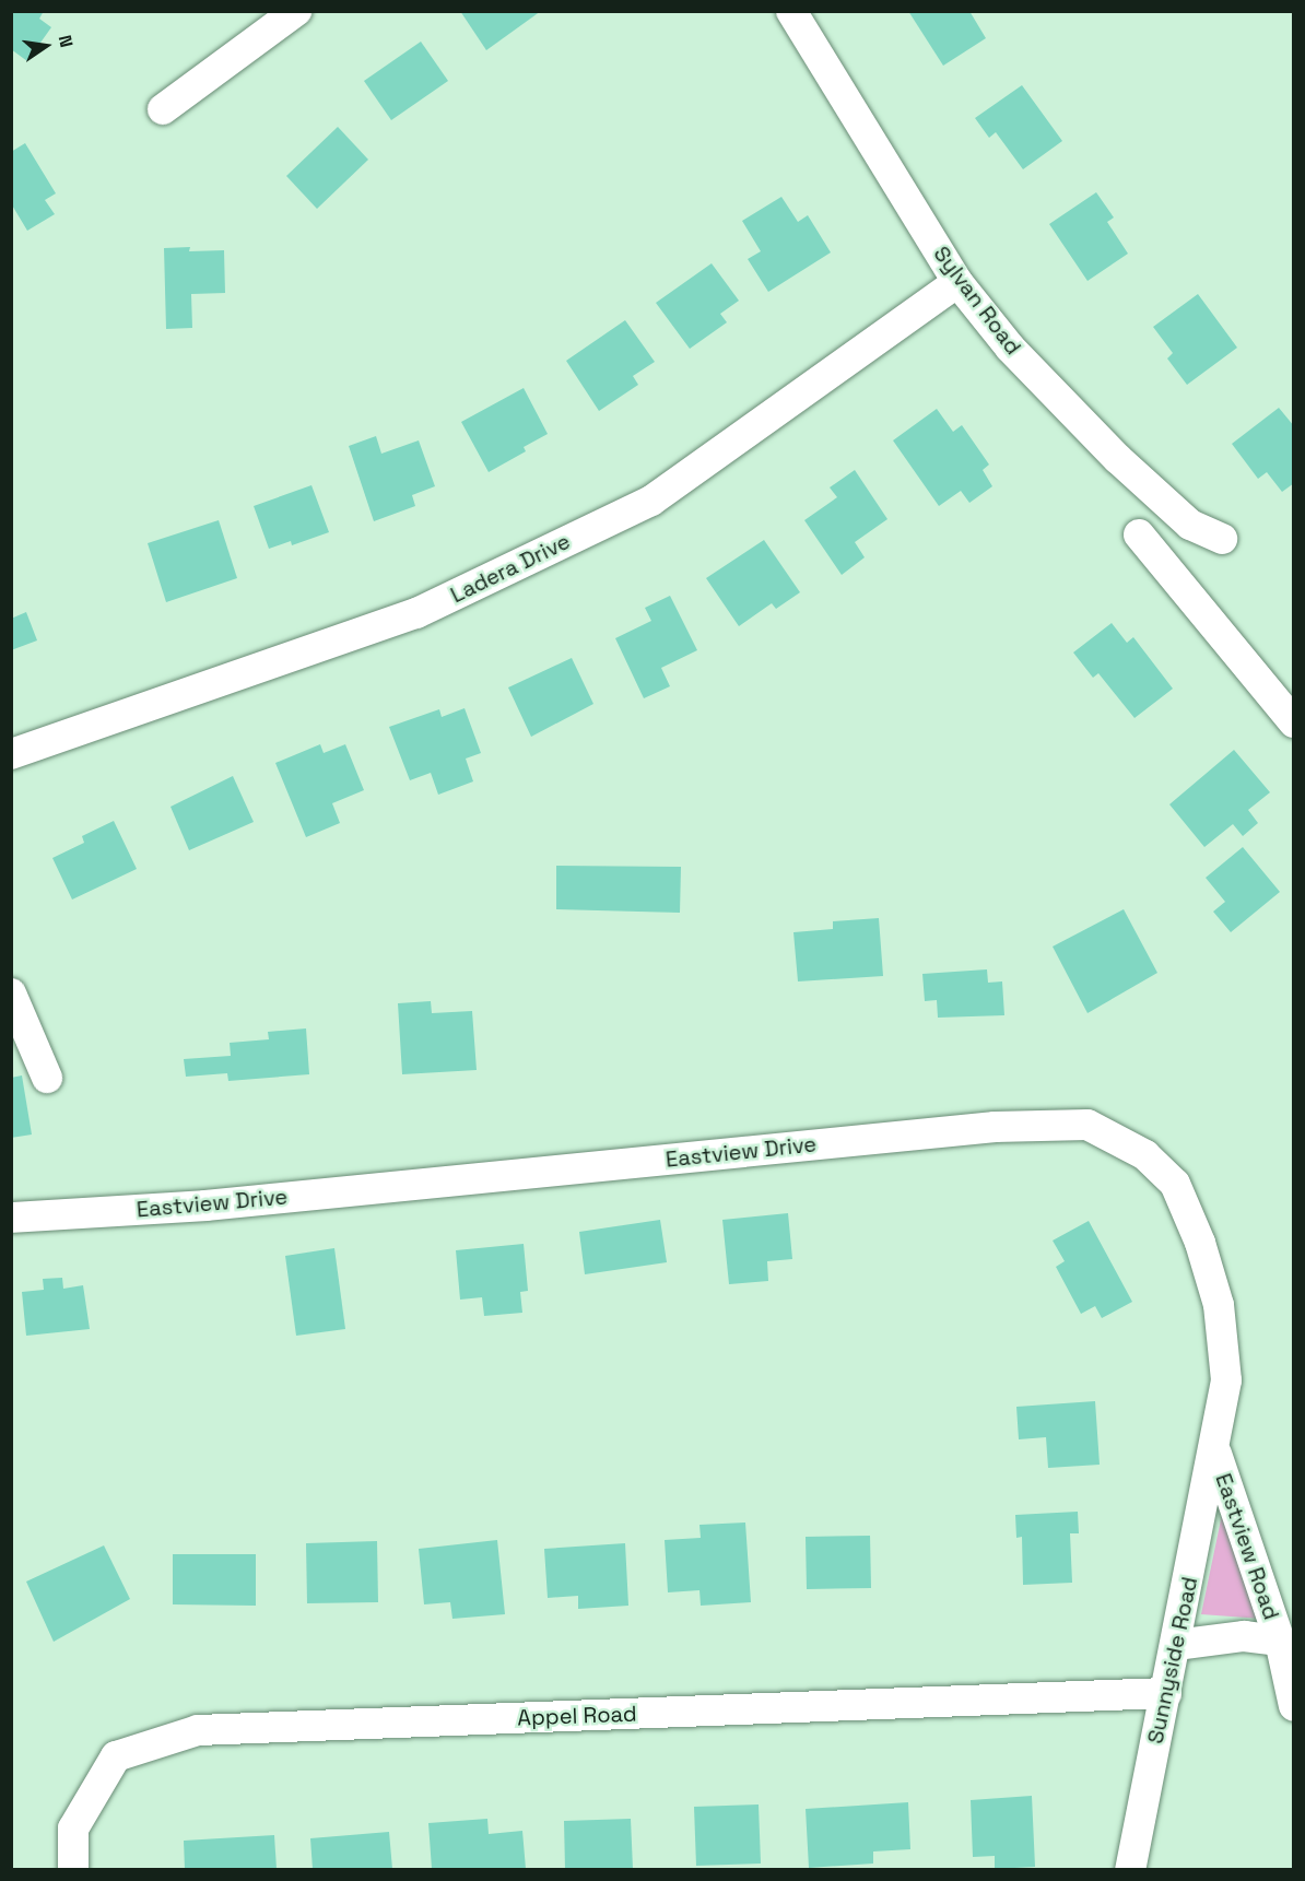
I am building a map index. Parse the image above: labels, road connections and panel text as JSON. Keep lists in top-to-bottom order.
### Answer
{
  "streets": {
    "street": [
      "Sylvan Road",
      "Ladera Drive",
      "Eastview Drive",
      "Eastview Road",
      "Sunnyside Road",
      "Appel Road"
    ]
  },
  "crossings": [
    ["Sylvan Road", "Ladera Drive"],
    ["Eastview Drive", "Eastview Road"],
    ["Eastview Drive", "Sunnyside Road"],
    ["Eastview Road", "Sunnyside Road"],
    ["Sunnyside Road", "Appel Road"]
  ],
  "north": "right"
}
